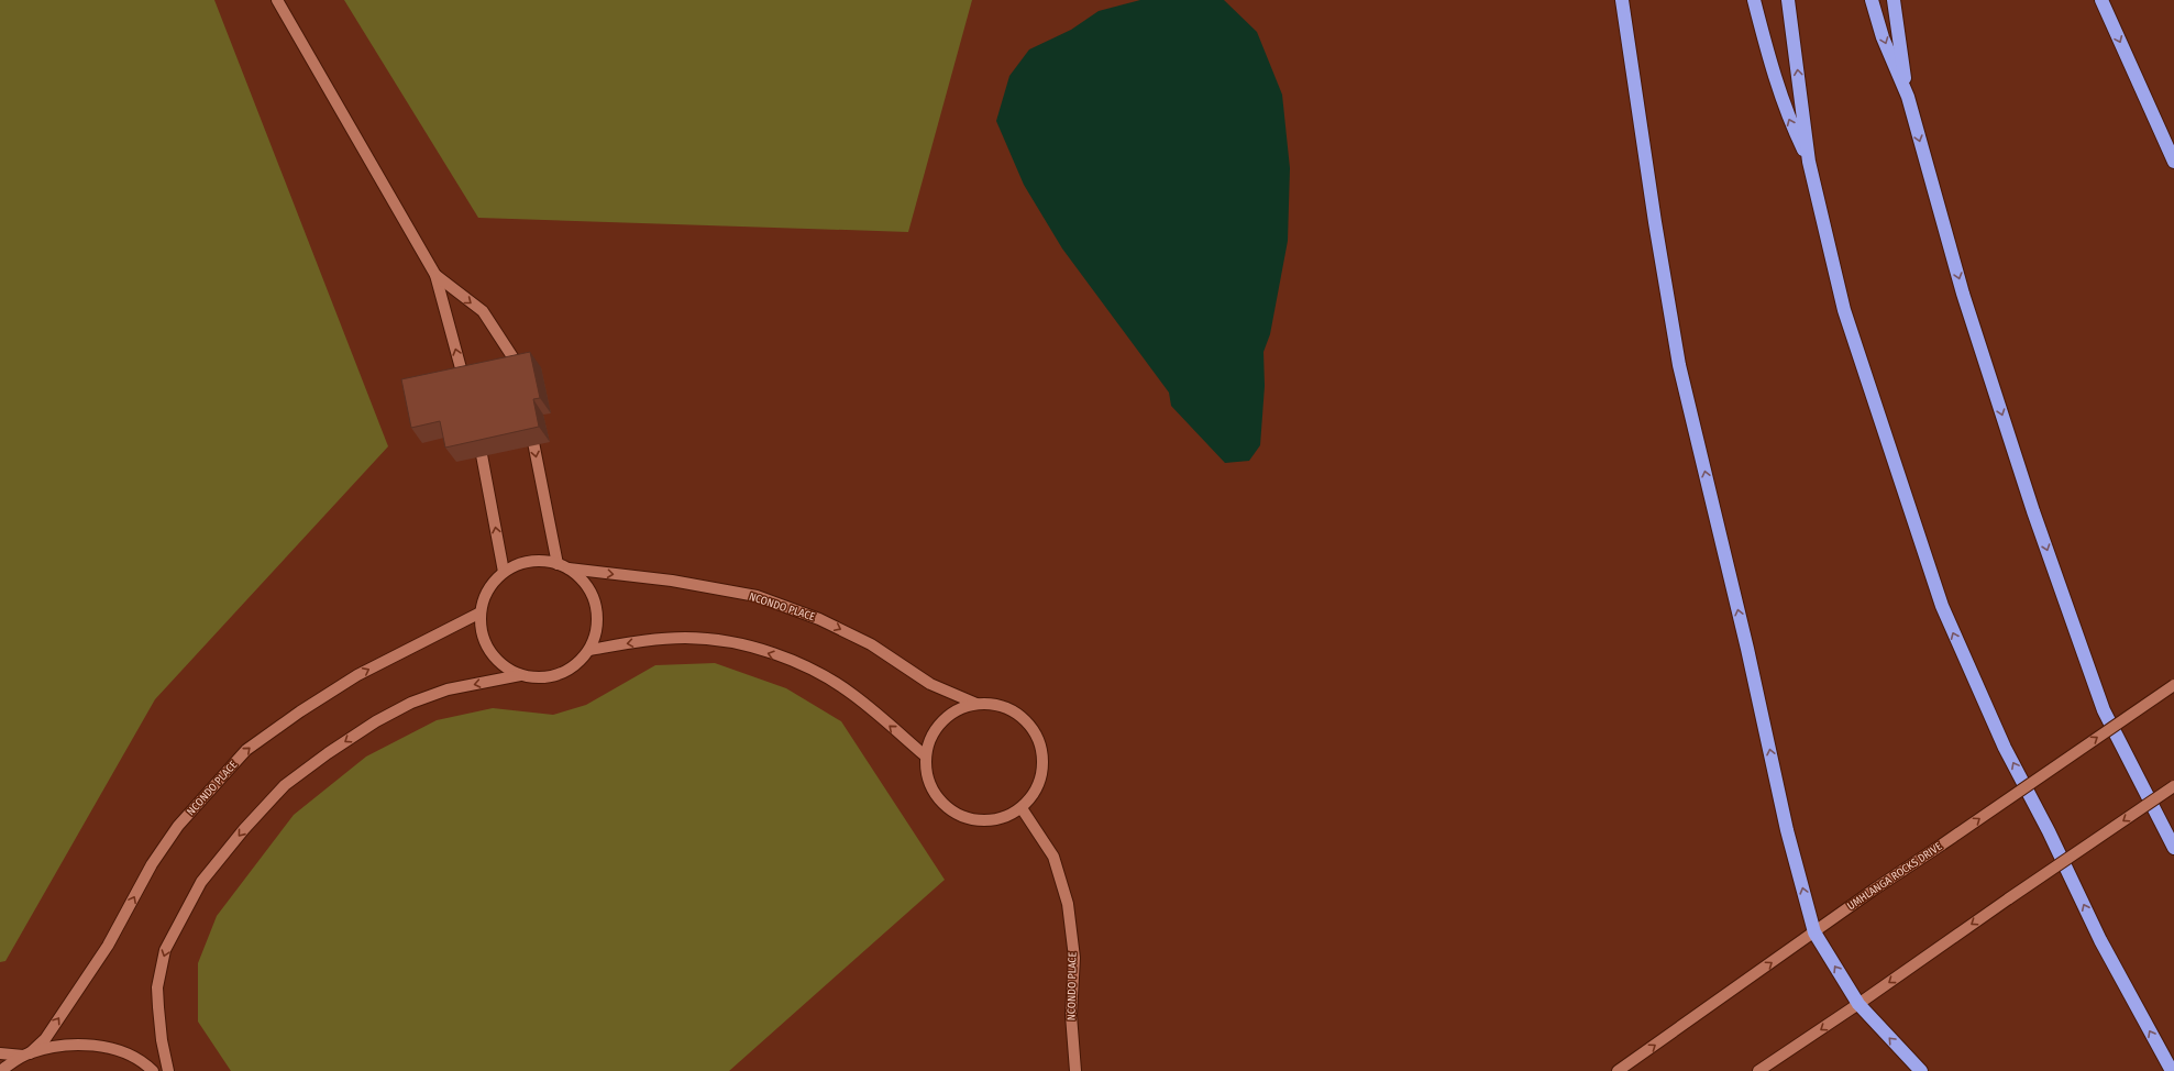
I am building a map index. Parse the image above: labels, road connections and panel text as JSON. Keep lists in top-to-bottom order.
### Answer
{
  "streets": {
    "main road": ["NCONDO PLACE", "UMHLANGA ROCKS DRIVE"]
  }
}
